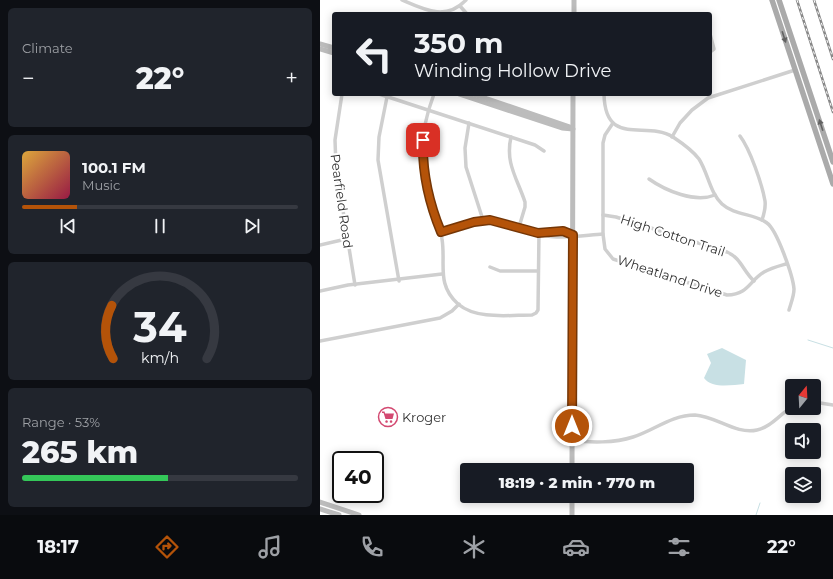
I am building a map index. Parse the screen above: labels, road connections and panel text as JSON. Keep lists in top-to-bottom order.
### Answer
{
  "streets": {
    "street": ["Pearfield Road", "High Cotton Trail", "Wheatland Drive"]
  },
  "crossings": [
    ["High Cotton Trail", "Wheatland Drive"]
  ],
  "places": {
    "supermarket": ["Kroger"]
  },
  "north": "top",
  "page": {
    "tile": [
      "Climate",
      ["Range · 53%", "265 km"]
    ],
    "turn": ["350 m", "Winding Hollow Drive"],
    "heat": ["−", "22°", "+"],
    "song": ["100.1 FM", "Music"],
    "limit": "40",
    "trip": "18:19 · 2 min · 770 m",
    "tabs": ["18:17", "22°"],
    "gauge": ["34", "km/h"]
  }
}
